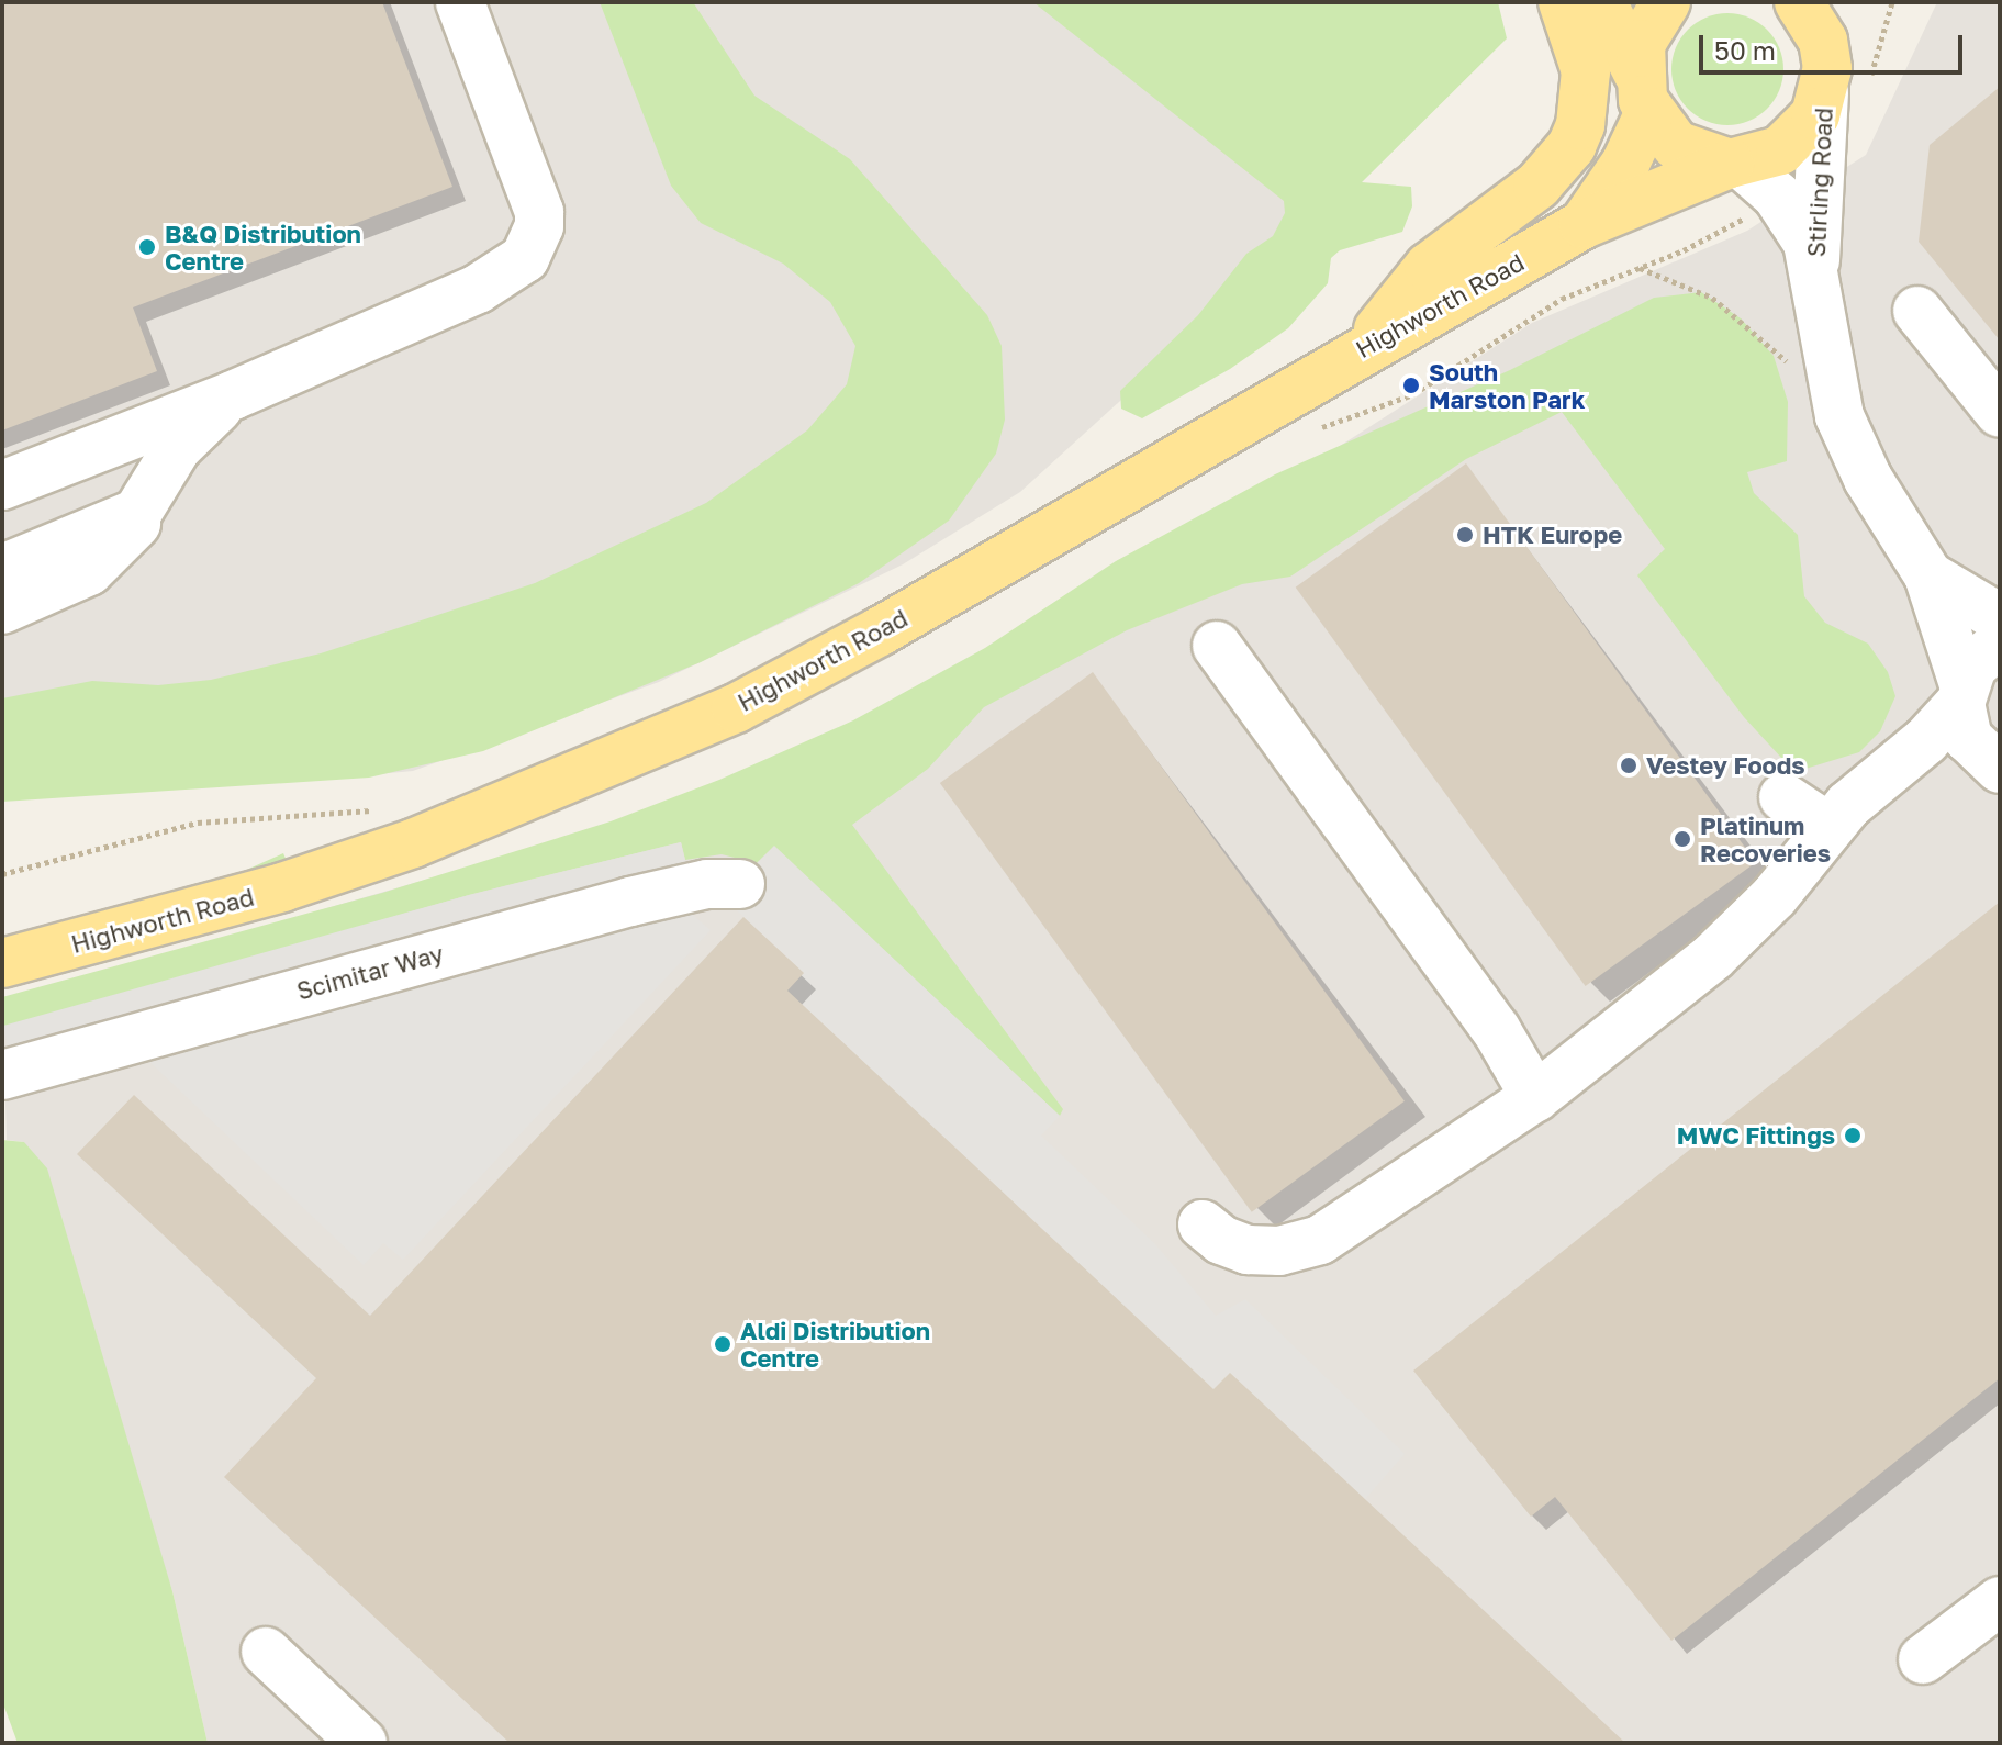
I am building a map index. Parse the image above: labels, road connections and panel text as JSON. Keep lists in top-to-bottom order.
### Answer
{
  "streets": {
    "main road": ["Highworth Road"],
    "street": ["Stirling Road", "Scimitar Way"]
  },
  "crossings": [
    ["Stirling Road", "Highworth Road"]
  ],
  "places": [
    "B&Q Distribution Centre",
    "South Marston Park",
    "HTK Europe",
    "Vestey Foods",
    "Platinum Recoveries",
    "MWC Fittings",
    "Aldi Distribution Centre"
  ],
  "scale_bar": "50 m"
}
